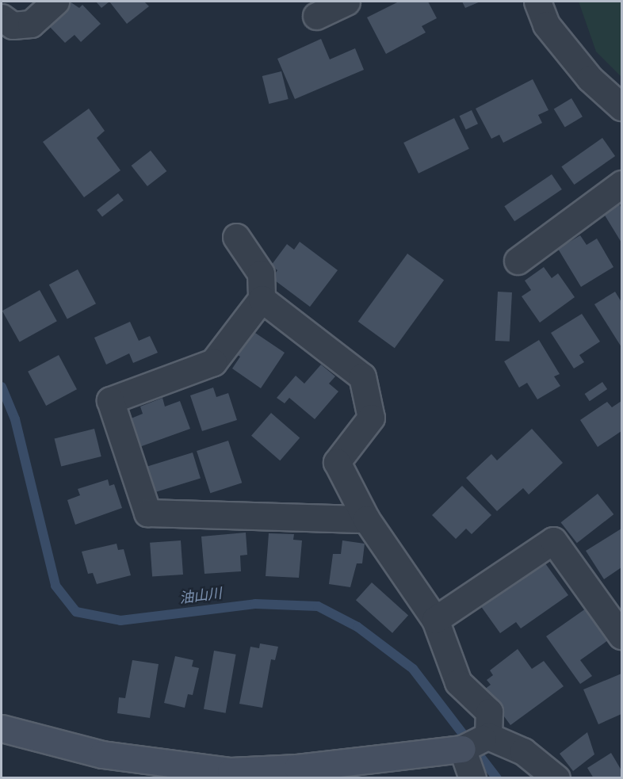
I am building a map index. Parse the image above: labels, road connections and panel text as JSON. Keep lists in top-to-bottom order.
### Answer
{
  "water": ["油山川"]
}
